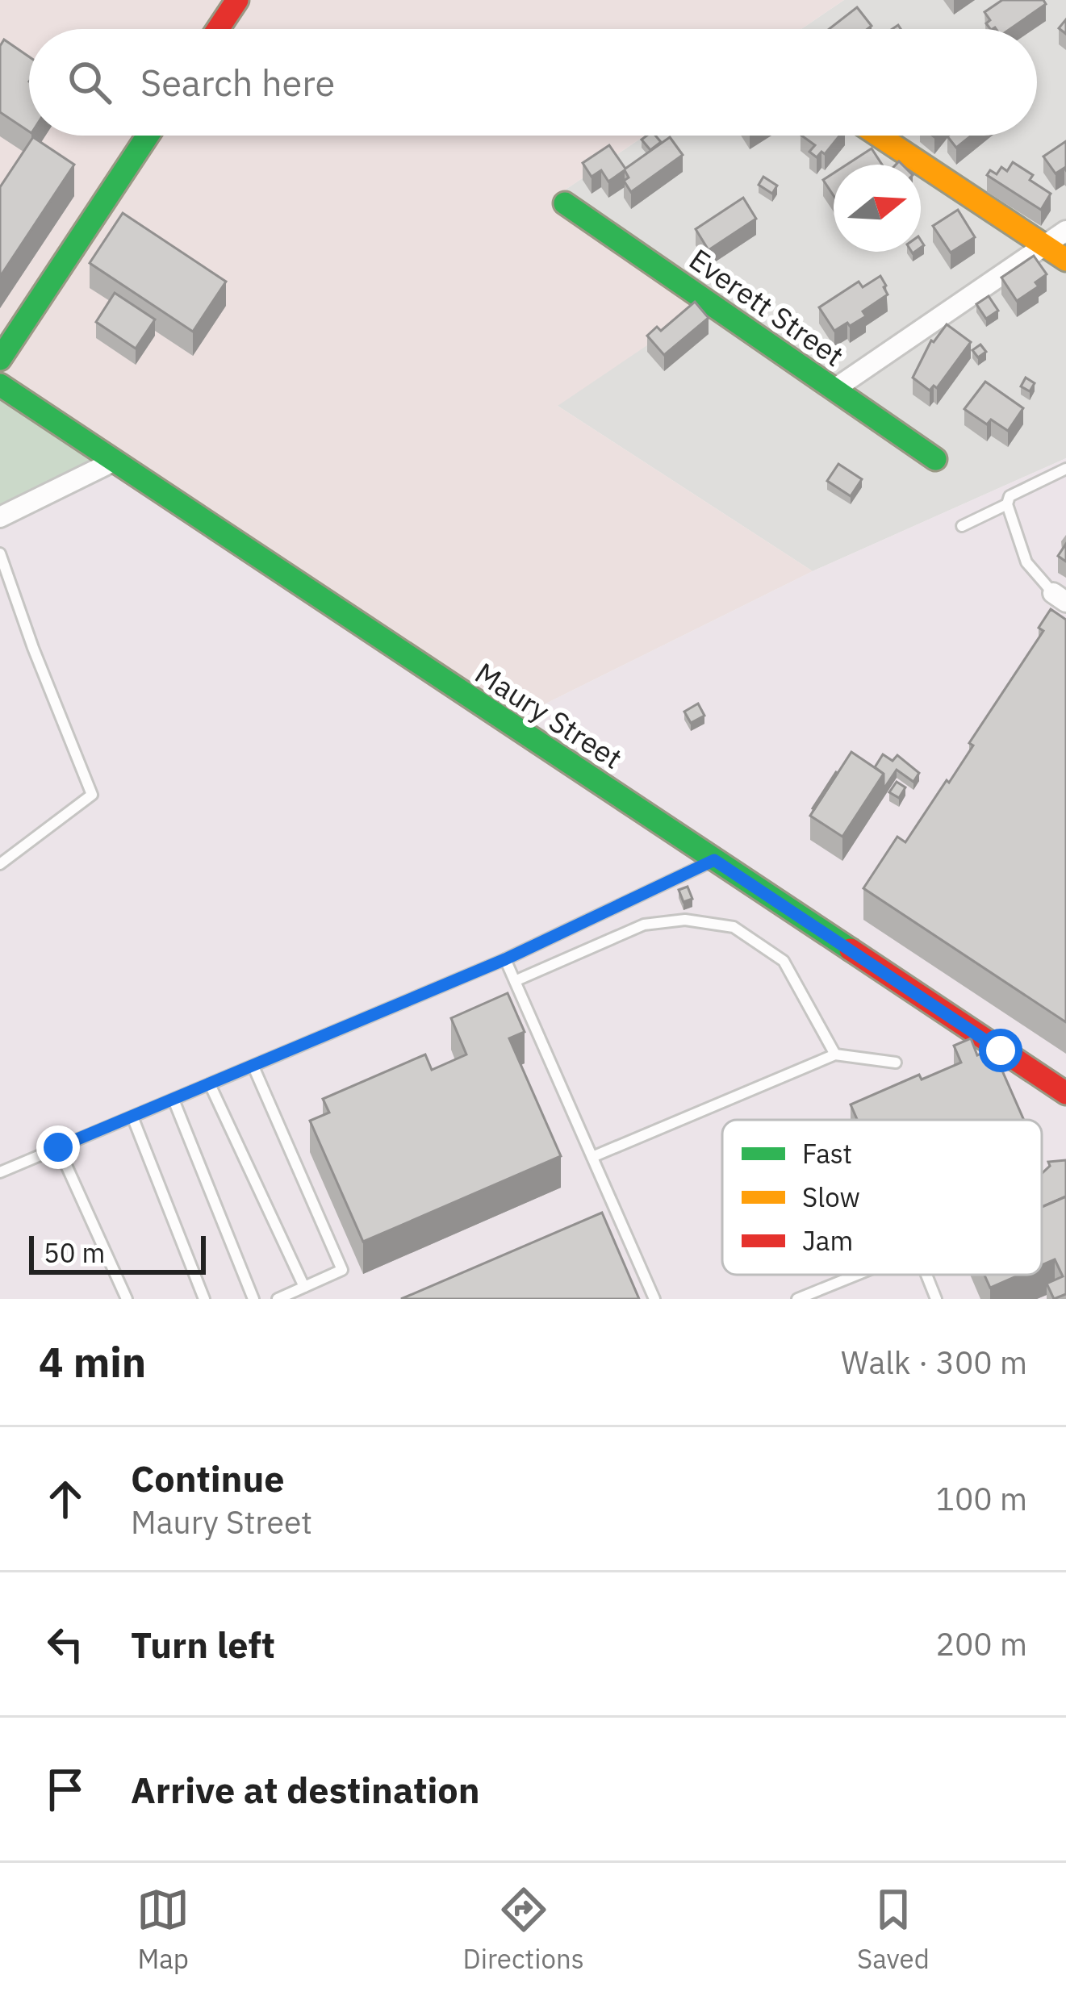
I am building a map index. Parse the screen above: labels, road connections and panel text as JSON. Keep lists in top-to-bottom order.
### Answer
{
  "streets": {
    "street": ["Everett Street", "Maury Street"]
  },
  "legend": ["Fast", "Slow", "Jam"],
  "scale_bar": "50 m",
  "north": "right",
  "page": {
    "search": "Search here",
    "scale": "50 m",
    "heading": ["4 min", "Walk · 300 m"],
    "list": [
      ["Continue", "Maury Street", "100 m"],
      ["Turn left", "200 m"],
      "Arrive at destination"
    ],
    "nav": ["Map", "Directions", "Saved"]
  }
}
